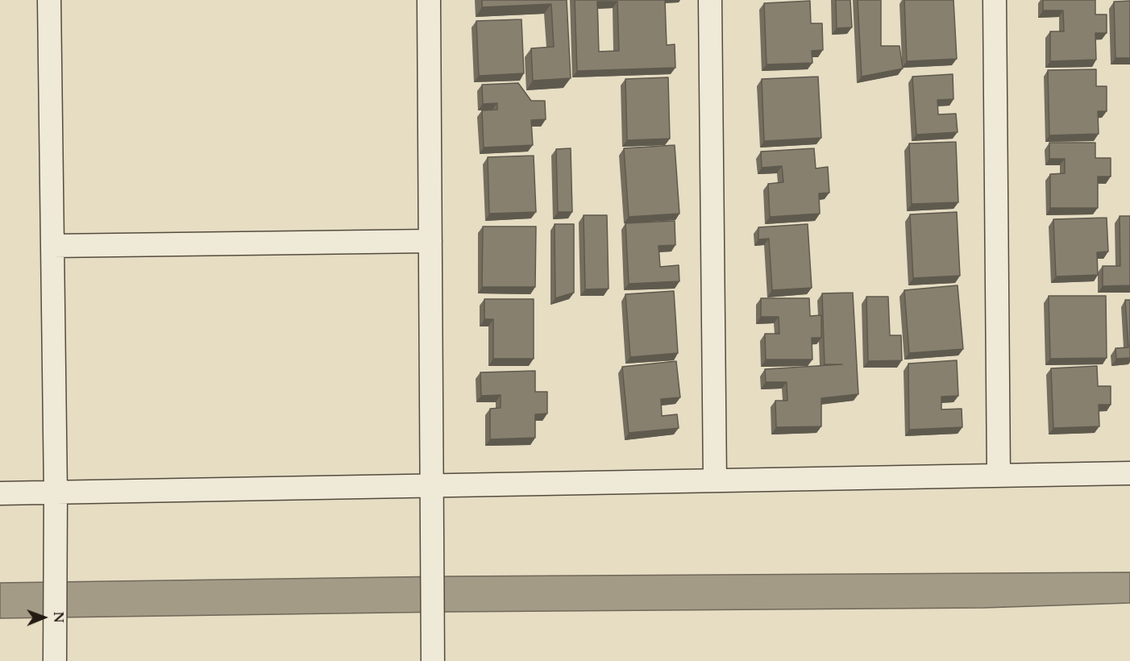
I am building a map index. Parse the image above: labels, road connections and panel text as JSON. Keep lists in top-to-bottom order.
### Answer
{
  "north": "right"
}
